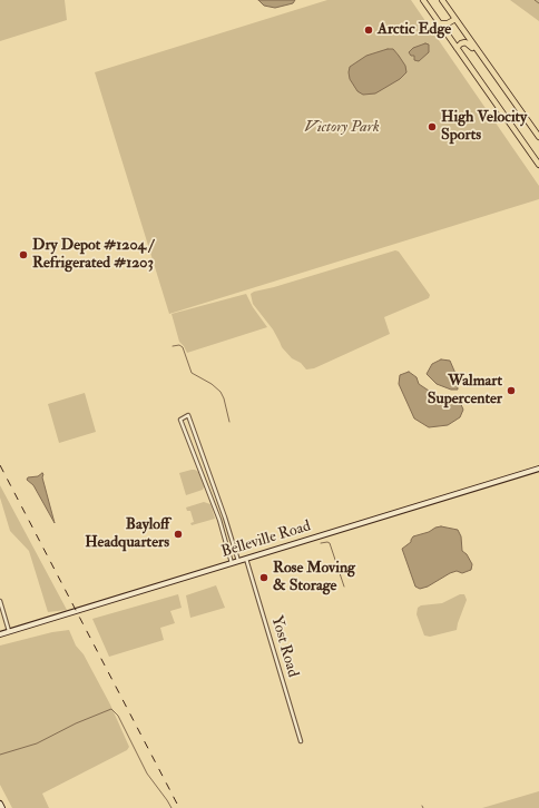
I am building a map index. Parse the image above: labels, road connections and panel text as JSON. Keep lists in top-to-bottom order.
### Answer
{
  "streets": {
    "main road": ["Belleville Road"],
    "street": ["Yost Road"]
  },
  "crossings": [
    ["Belleville Road", "Yost Road"]
  ],
  "parks": ["Victory Park"],
  "places": [
    "Arctic Edge",
    "High Velocity Sports",
    "Dry Depot #1204 / Refrigerated #1203",
    "Walmart Supercenter",
    "Bayloff Headquarters",
    "Rose Moving & Storage"
  ]
}
